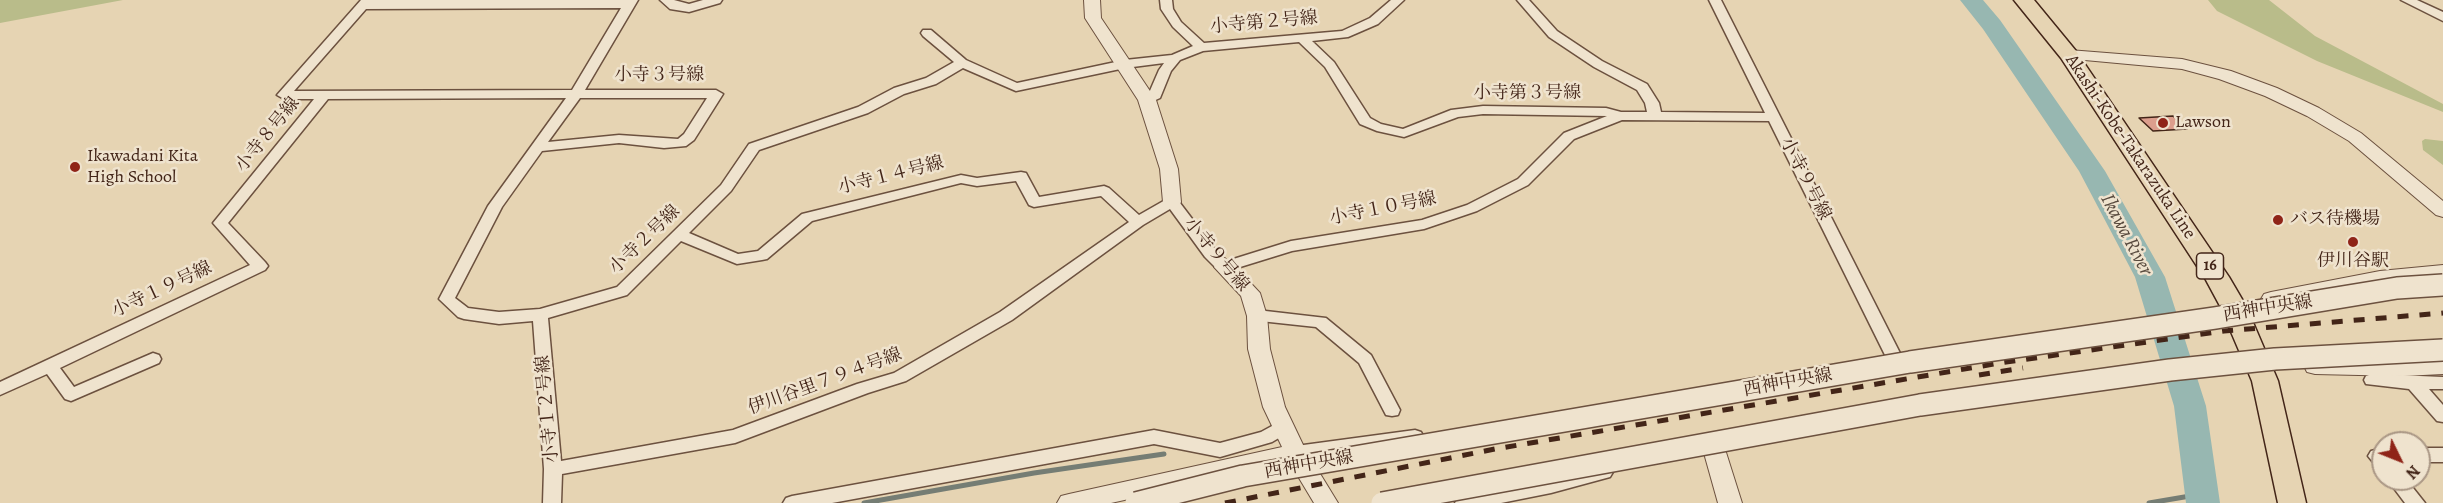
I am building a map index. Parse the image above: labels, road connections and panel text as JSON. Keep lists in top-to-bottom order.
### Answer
{
  "streets": {
    "main road": ["Akashi-Kobe-Takarazuka Line", "16"],
    "street": [
      "小寺第２号線",
      "小寺３号線",
      "小寺第３号線",
      "小寺８号線",
      "小寺１４号線",
      "小寺９号線",
      "小寺１０号線",
      "小寺２号線",
      "小寺１９号線",
      "西神中央線",
      "伊川谷里７９４号線",
      "小寺１２号線"
    ]
  },
  "crossings": [
    ["小寺第２号線", "小寺第３号線"],
    ["小寺第２号線", "小寺９号線"],
    ["小寺第２号線", "小寺２号線"],
    ["小寺３号線", "小寺２号線"],
    ["小寺第３号線", "小寺１０号線"],
    ["小寺８号線", "小寺１９号線"],
    ["Akashi-Kobe-Takarazuka Line", "西神中央線"],
    ["小寺１４号線", "小寺２号線"],
    ["小寺１４号線", "伊川谷里７９４号線"],
    ["小寺９号線", "小寺１０号線"],
    ["小寺９号線", "西神中央線"],
    ["小寺９号線", "伊川谷里７９４号線"],
    ["小寺２号線", "小寺１２号線"],
    ["伊川谷里７９４号線", "小寺１２号線"]
  ],
  "water": ["Ikawa River"],
  "places": [
    "Lawson",
    "Ikawadani Kita High School",
    "バス待機場",
    "伊川谷駅"
  ],
  "north": "bottom right"
}
